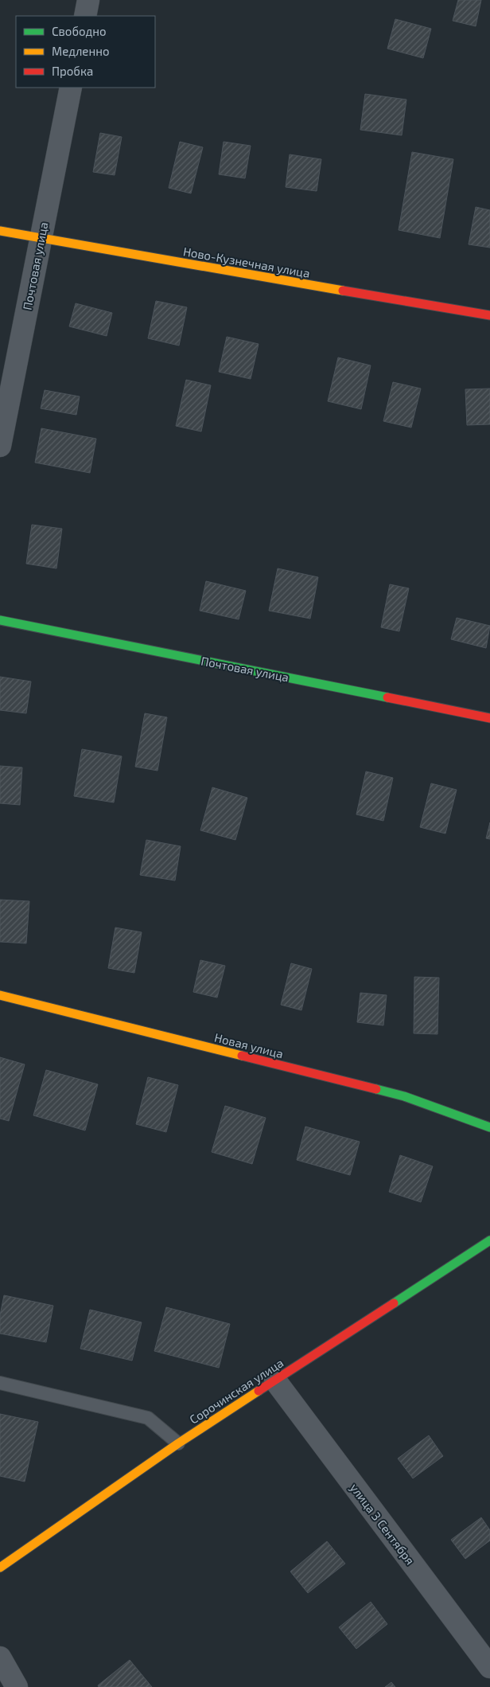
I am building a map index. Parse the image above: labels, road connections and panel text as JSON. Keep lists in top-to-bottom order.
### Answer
{
  "streets": {
    "street": [
      "Ново-Кузнечная улица",
      "Почтовая улица",
      "Новая улица",
      "Сорочинская улица",
      "улица 3 Сентября"
    ]
  },
  "crossings": [
    ["Ново-Кузнечная улица", "Почтовая улица"],
    ["Сорочинская улица", "улица 3 Сентября"]
  ],
  "legend": ["Свободно", "Медленно", "Пробка"]
}
